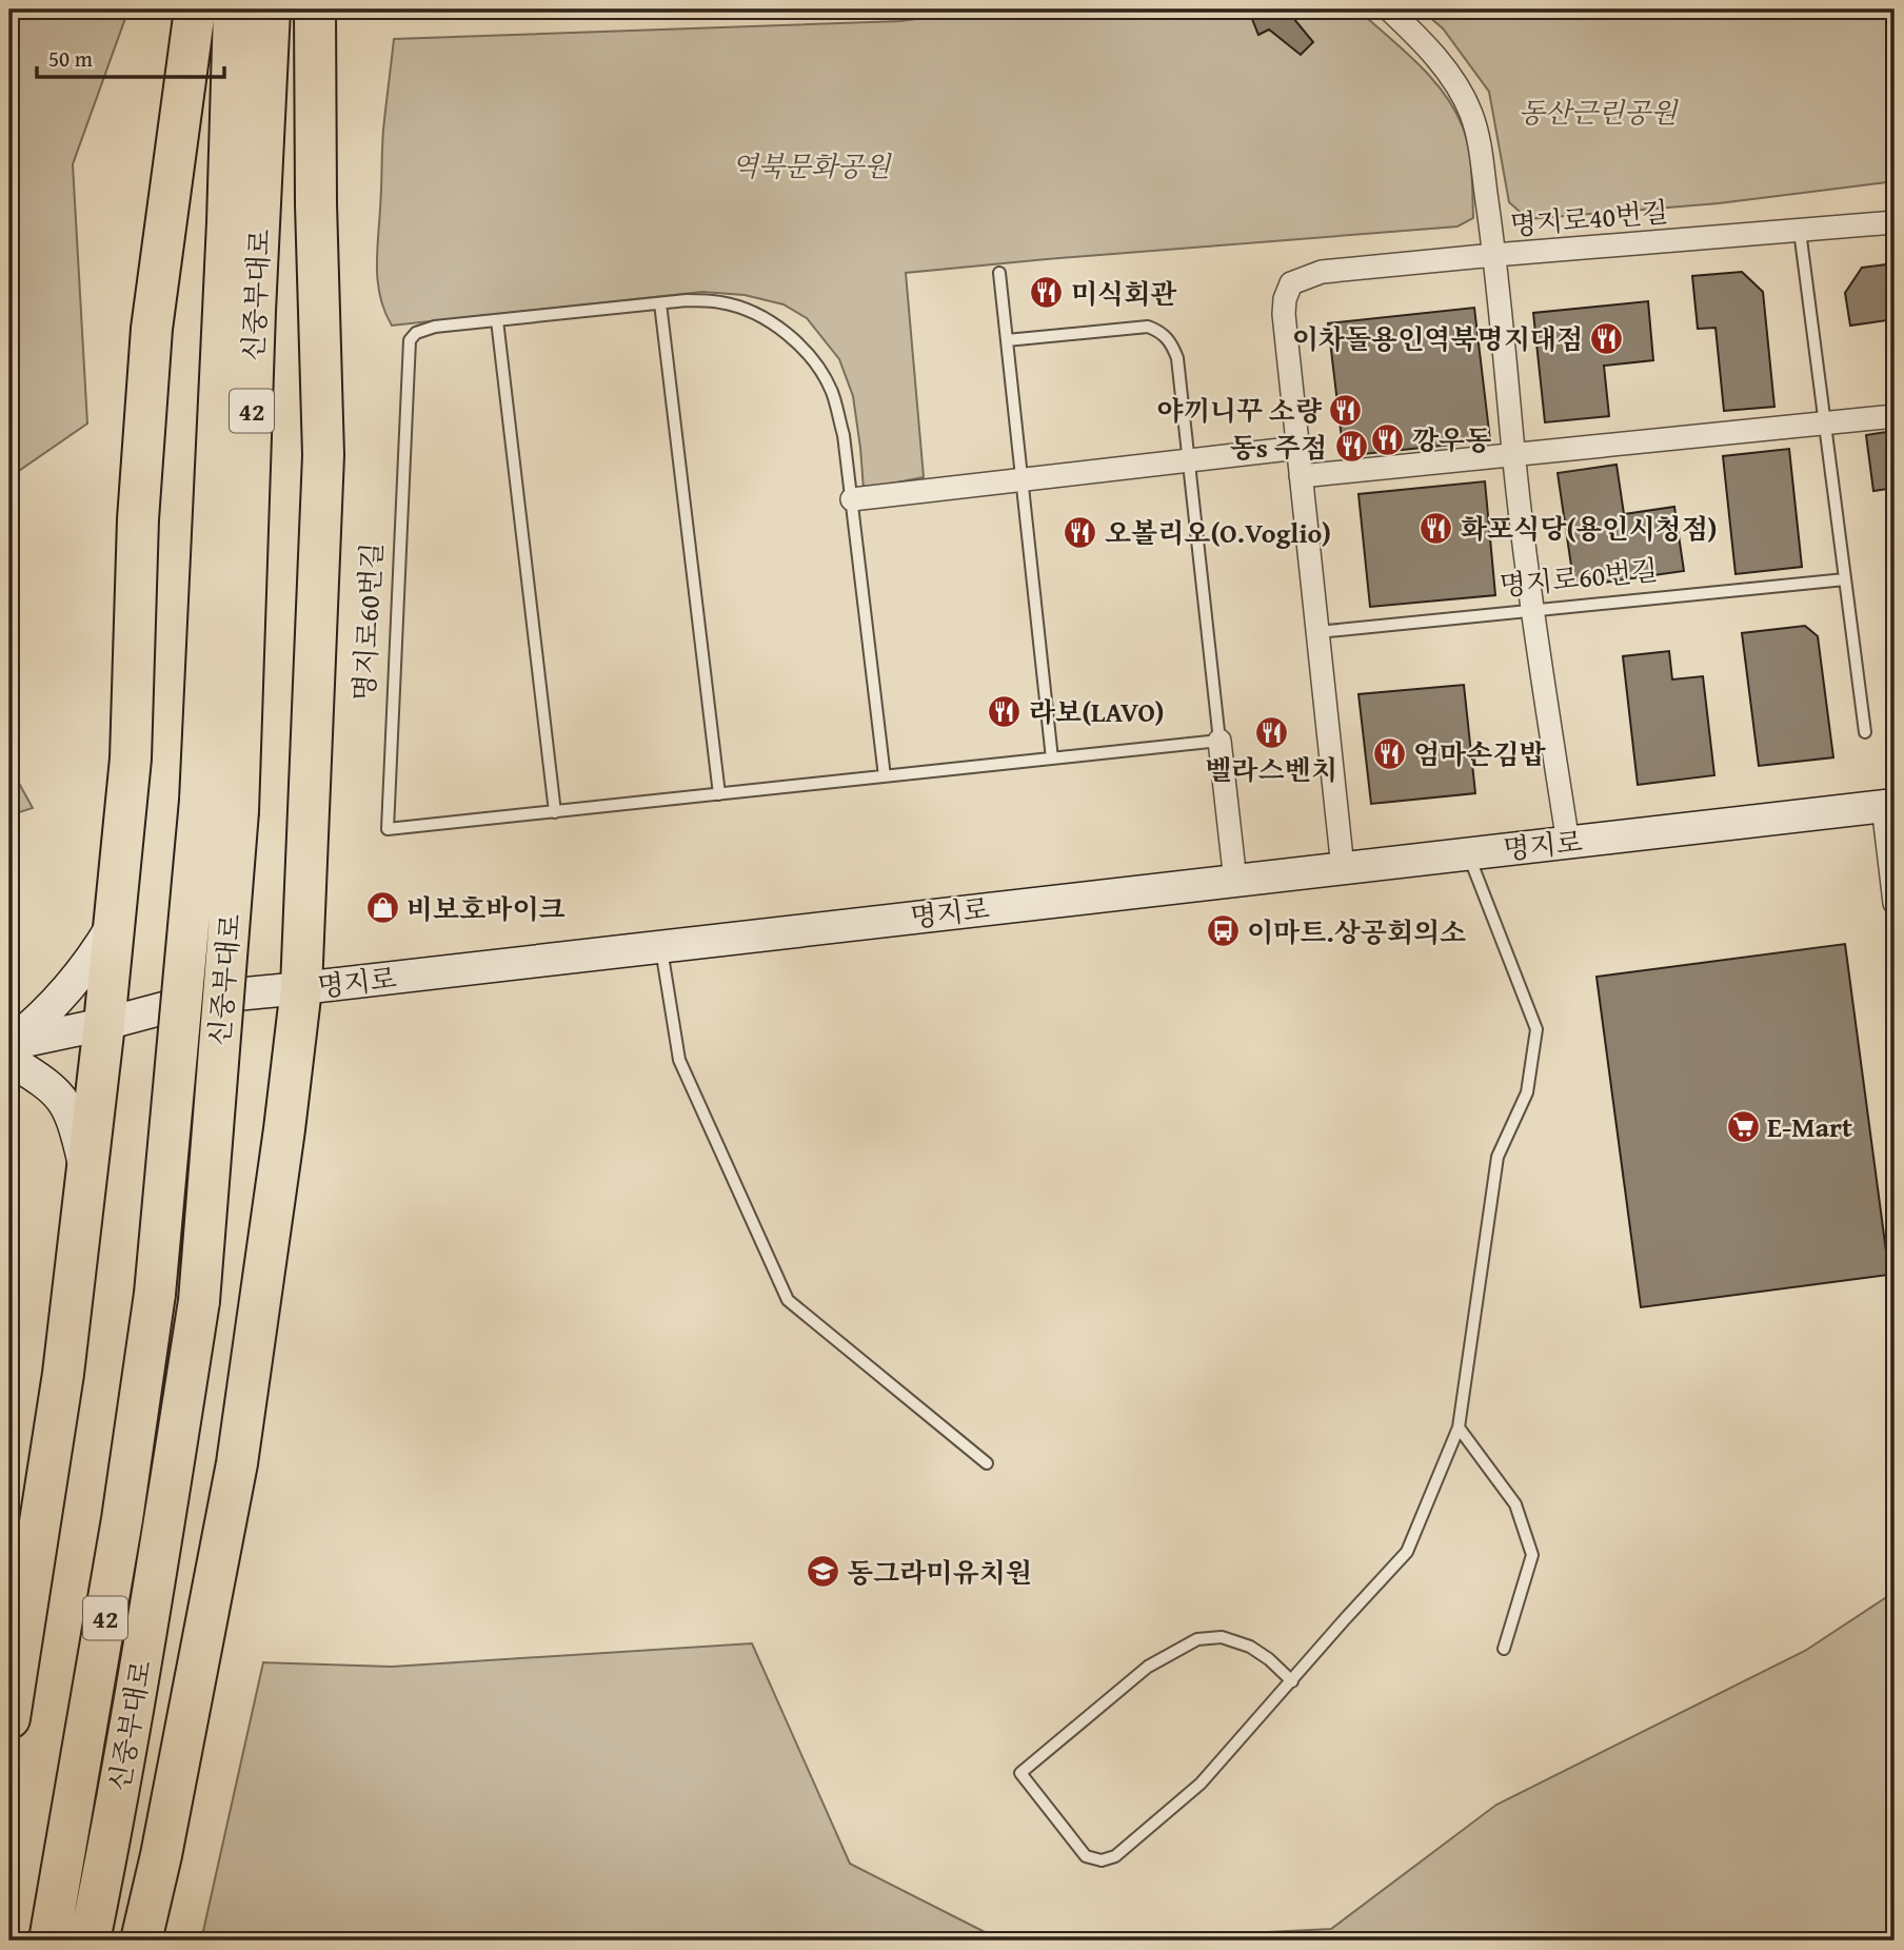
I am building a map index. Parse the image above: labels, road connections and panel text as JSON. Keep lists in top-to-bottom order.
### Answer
{
  "streets": {
    "highway": ["신중부대로", "42"],
    "main road": ["명지로"],
    "street": ["명지로40번길"],
    "lane": ["명지로60번길"]
  },
  "parks": ["동산근린공원", "역북문화공원"],
  "places": {
    "restaurant": [
      "미식회관",
      "이차돌용인역북명지대점",
      "야끼니꾸 소량",
      "깡우동",
      "동s 주점",
      "화포식당(용인시청점)",
      "오볼리오(O.Voglio)",
      "라보(LAVO)",
      "벨라스벤치",
      "엄마손김밥"
    ],
    "shop": ["비보호바이크"],
    "bus stop": ["이마트.상공회의소"],
    "supermarket": ["E-Mart"],
    "school or university": ["동그라미유치원"]
  },
  "scale_bar": "50 m"
}
